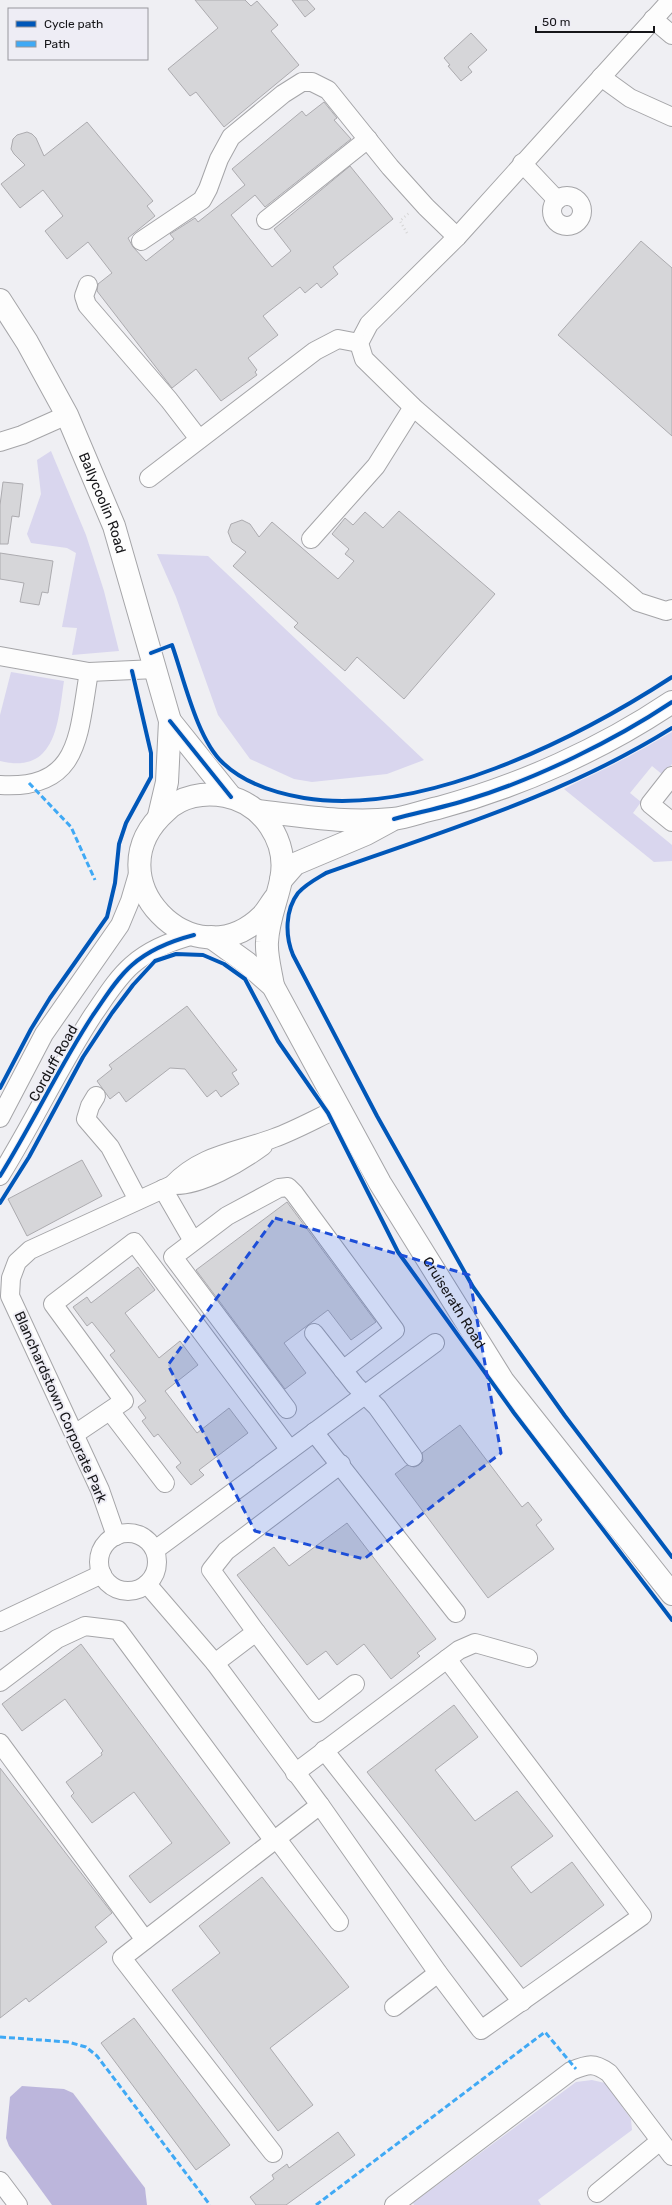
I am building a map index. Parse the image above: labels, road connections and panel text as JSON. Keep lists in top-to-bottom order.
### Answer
{
  "streets": {
    "main road": ["Ballycoolin Road", "Cruiserath Road"],
    "street": ["Corduff Road", "Blanchardstown Corporate Park"]
  },
  "crossings": [
    ["Ballycoolin Road", "Corduff Road"],
    ["Ballycoolin Road", "Cruiserath Road"],
    ["Corduff Road", "Cruiserath Road"],
    ["Cruiserath Road", "Blanchardstown Corporate Park"]
  ],
  "legend": ["Cycle path", "Path"],
  "scale_bar": "50 m"
}
